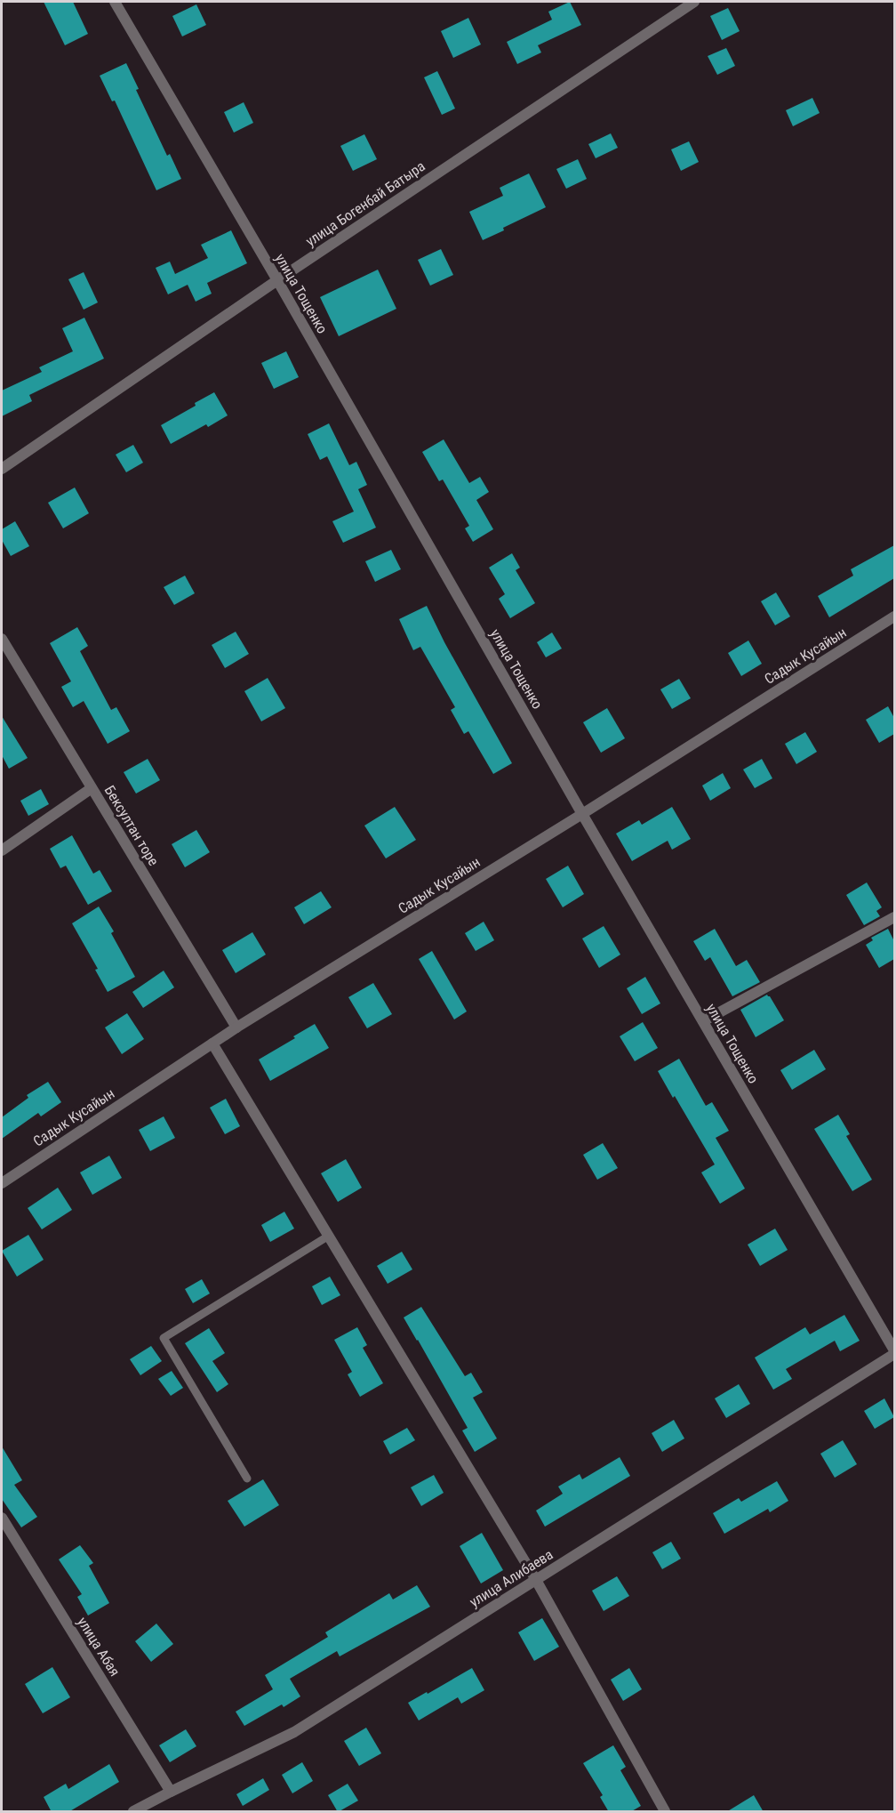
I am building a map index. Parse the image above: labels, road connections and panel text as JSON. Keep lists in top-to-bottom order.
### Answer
{
  "streets": {
    "street": [
      "улица Богенбай Батыра",
      "улица Тощенко",
      "Садык Кусайын",
      "Бексултан торе",
      "улица Алибаева",
      "улица Абая"
    ]
  },
  "crossings": [
    ["улица Богенбай Батыра", "улица Тощенко"],
    ["улица Тощенко", "Садык Кусайын"],
    ["улица Тощенко", "улица Алибаева"],
    ["Садык Кусайын", "Бексултан торе"],
    ["улица Алибаева", "улица Абая"]
  ]
}
